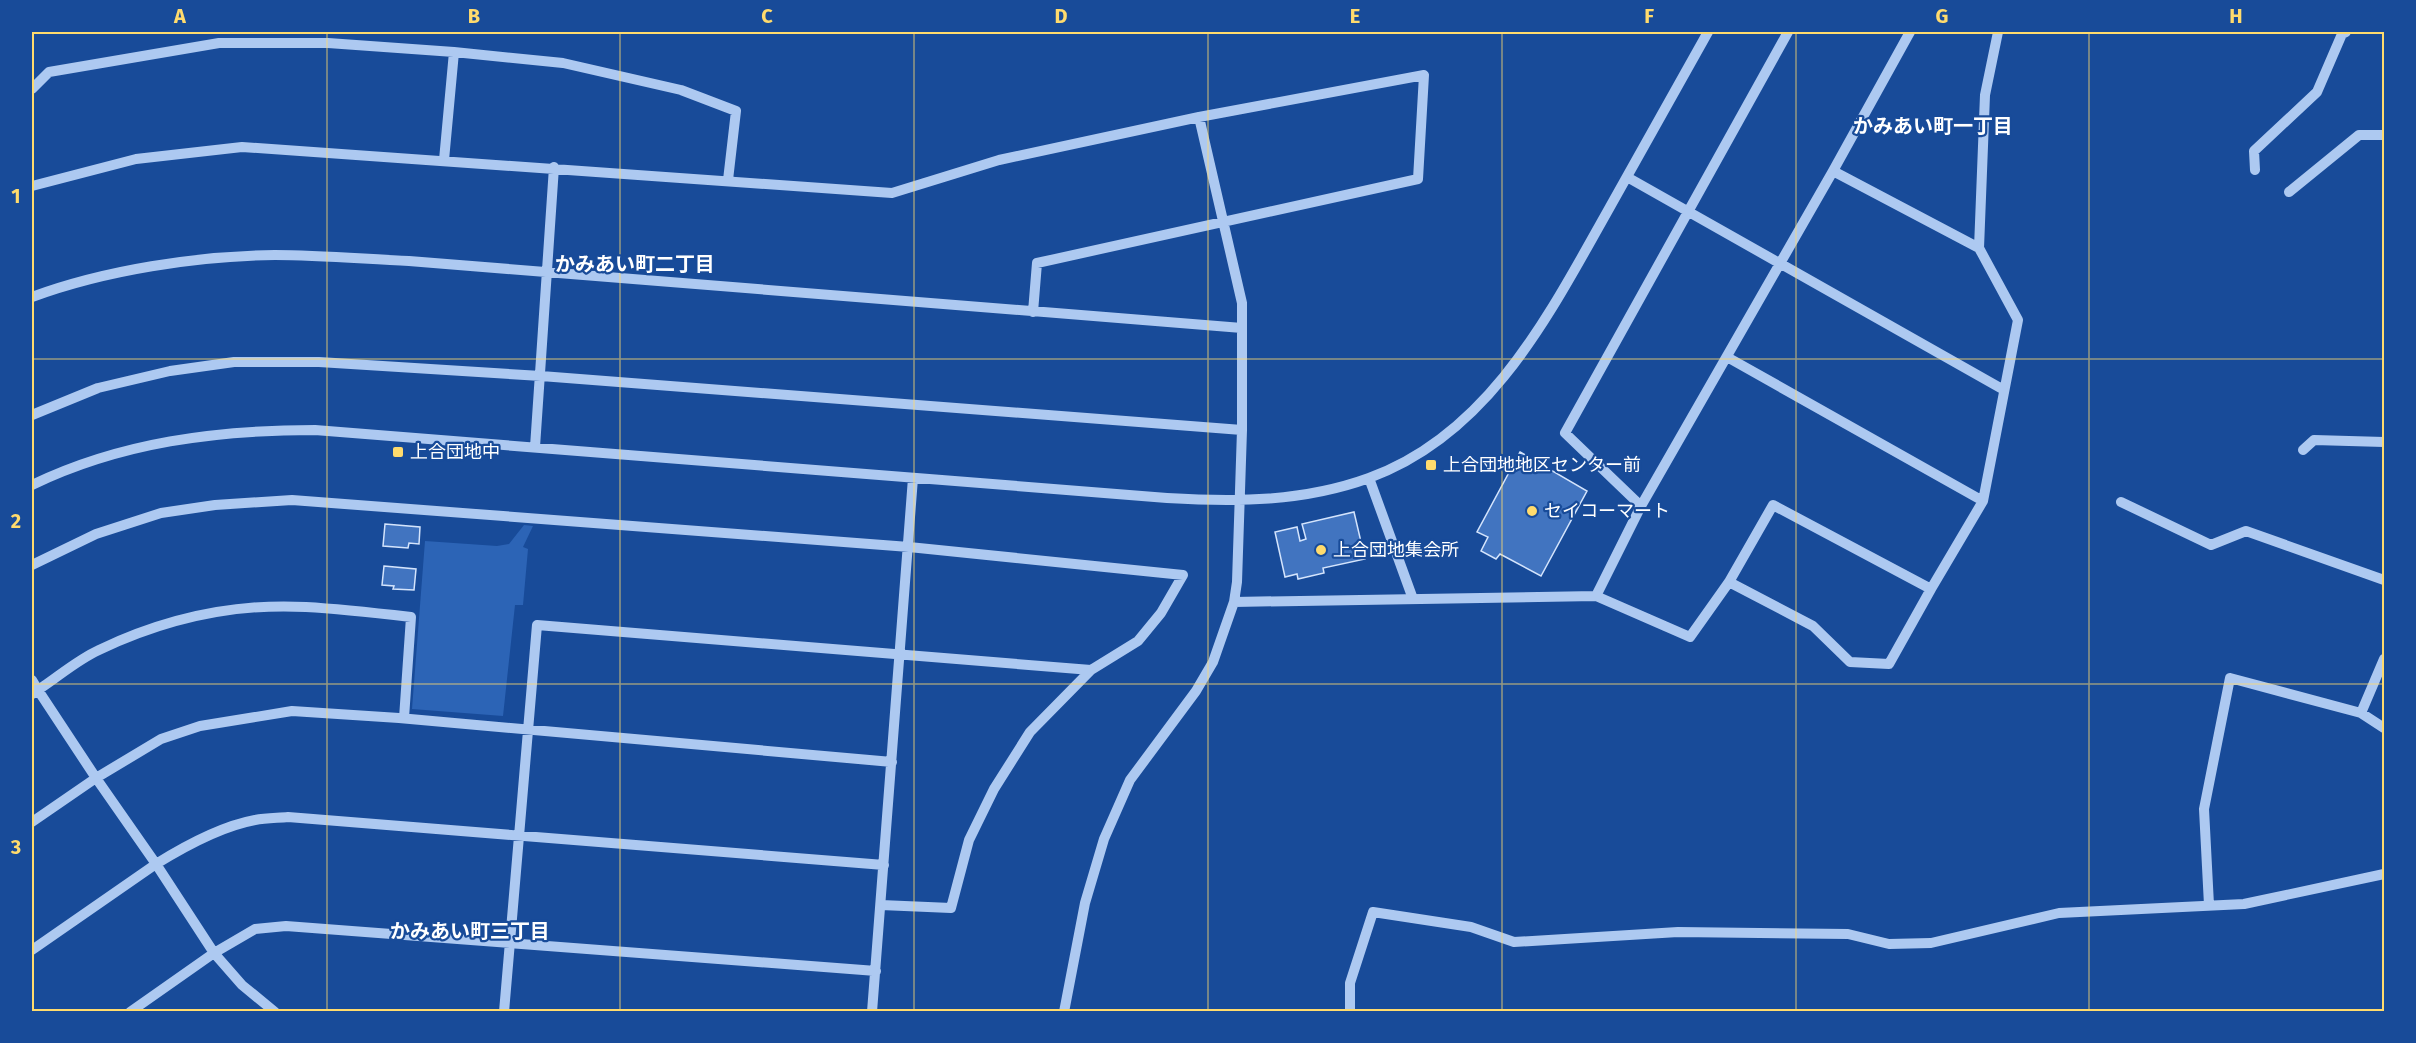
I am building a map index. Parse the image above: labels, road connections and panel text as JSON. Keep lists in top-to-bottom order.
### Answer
{
  "districts": ["かみあい町一丁目", "かみあい町二丁目", "かみあい町三丁目"],
  "places": {
    "transit": ["上合団地中", "上合団地地区センター前"],
    "other": ["セイコーマート", "上合団地集会所"]
  },
  "grid": {
    "columns": [
      "A",
      "B",
      "C",
      "D",
      "E",
      "F",
      "G",
      "H"
    ],
    "rows": ["1", "2", "3"]
  }
}
